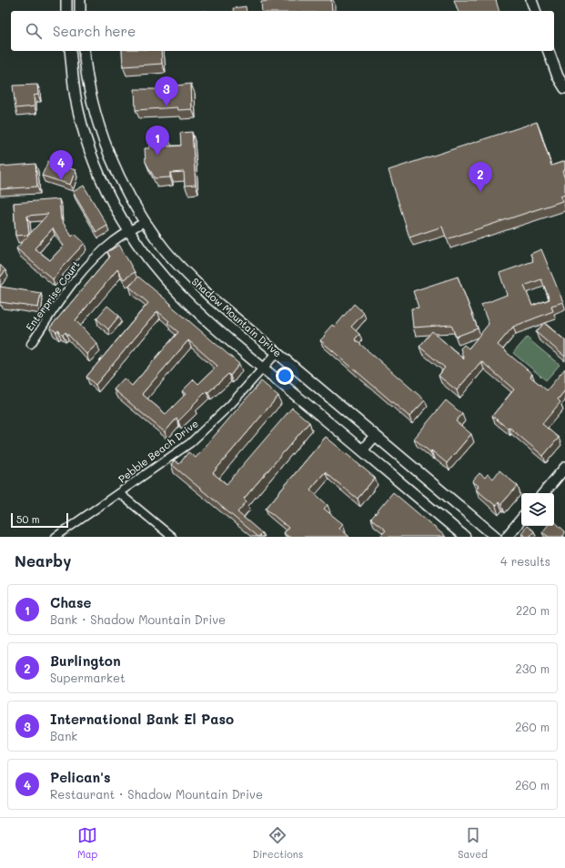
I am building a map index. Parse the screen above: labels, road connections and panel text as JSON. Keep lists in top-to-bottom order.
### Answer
{
  "streets": {
    "main road": ["Shadow Mountain Drive"],
    "street": ["Enterprise Court", "Pebble Beach Drive"]
  },
  "crossings": [
    ["Enterprise Court", "Shadow Mountain Drive"],
    ["Shadow Mountain Drive", "Pebble Beach Drive"]
  ],
  "scale_bar": "50 m",
  "page": {
    "search": "Search here",
    "pins": [
      "3",
      "1",
      "4",
      "2"
    ],
    "scale": "50 m",
    "heading": ["Nearby", "4 results"],
    "list": [
      {
        "mark": "1",
        "name": "Chase",
        "note": "Bank · Shadow Mountain Drive",
        "value": "220 m"
      },
      {
        "mark": "2",
        "name": "Burlington",
        "note": "Supermarket",
        "value": "230 m"
      },
      {
        "mark": "3",
        "name": "International Bank El Paso",
        "note": "Bank",
        "value": "260 m"
      },
      {
        "mark": "4",
        "name": "Pelican's",
        "note": "Restaurant · Shadow Mountain Drive",
        "value": "260 m"
      }
    ],
    "nav": ["Map", "Directions", "Saved"]
  }
}
